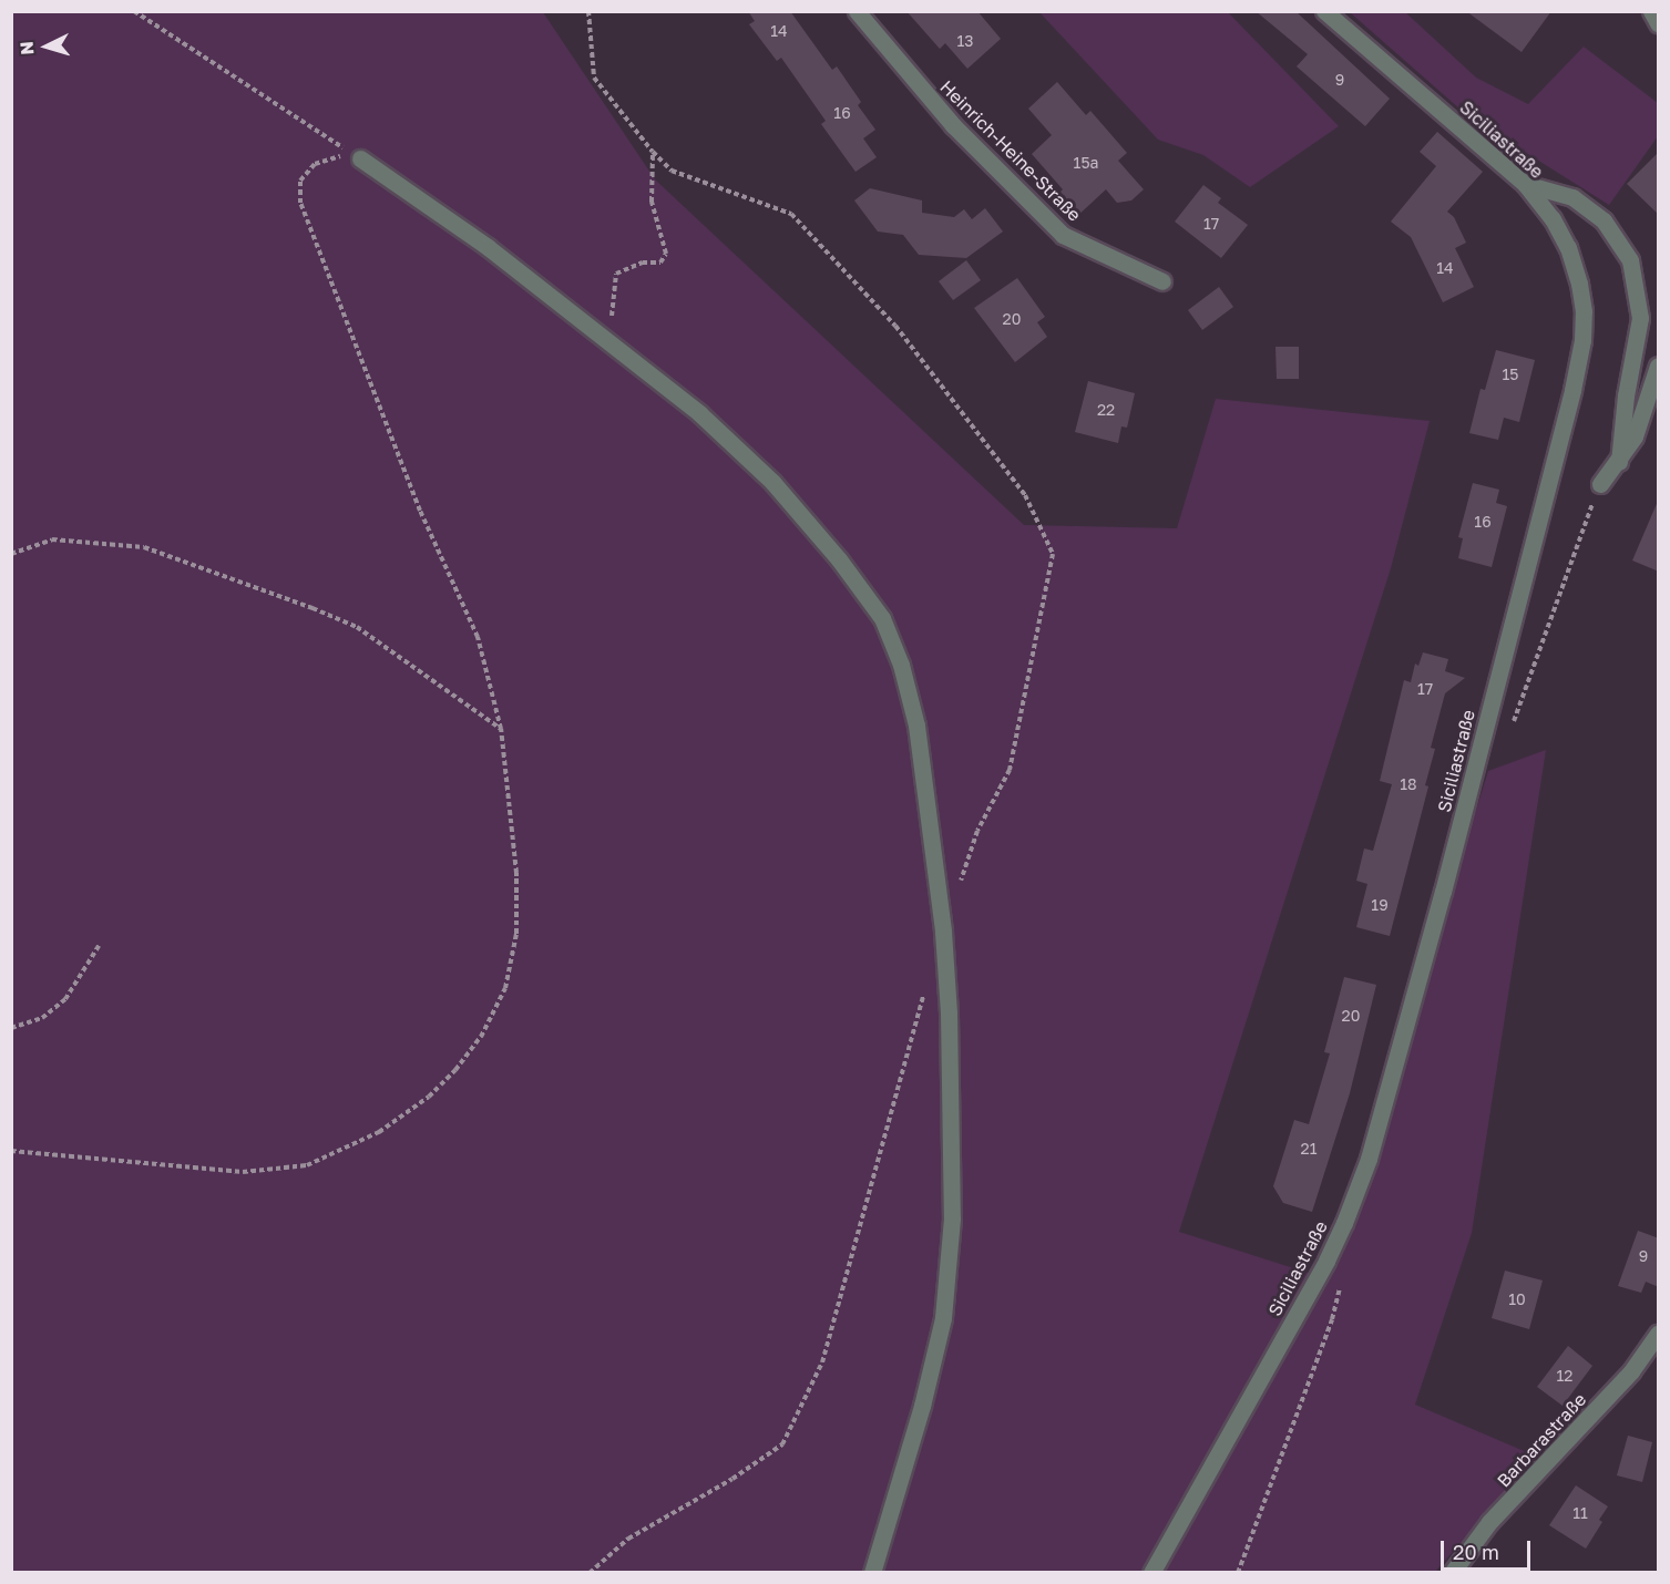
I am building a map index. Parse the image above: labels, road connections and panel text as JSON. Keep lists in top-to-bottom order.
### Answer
{
  "streets": {
    "street": ["Siciliastraße", "Heinrich-Heine-Straße", "Barbarastraße"]
  },
  "house_numbers": [
    "14",
    "13",
    "9",
    "16",
    "15a",
    "17",
    "14",
    "20",
    "15",
    "22",
    "16",
    "17",
    "18",
    "19",
    "20",
    "21",
    "9",
    "10",
    "12",
    "11"
  ],
  "scale_bar": "20 m",
  "north": "left"
}
